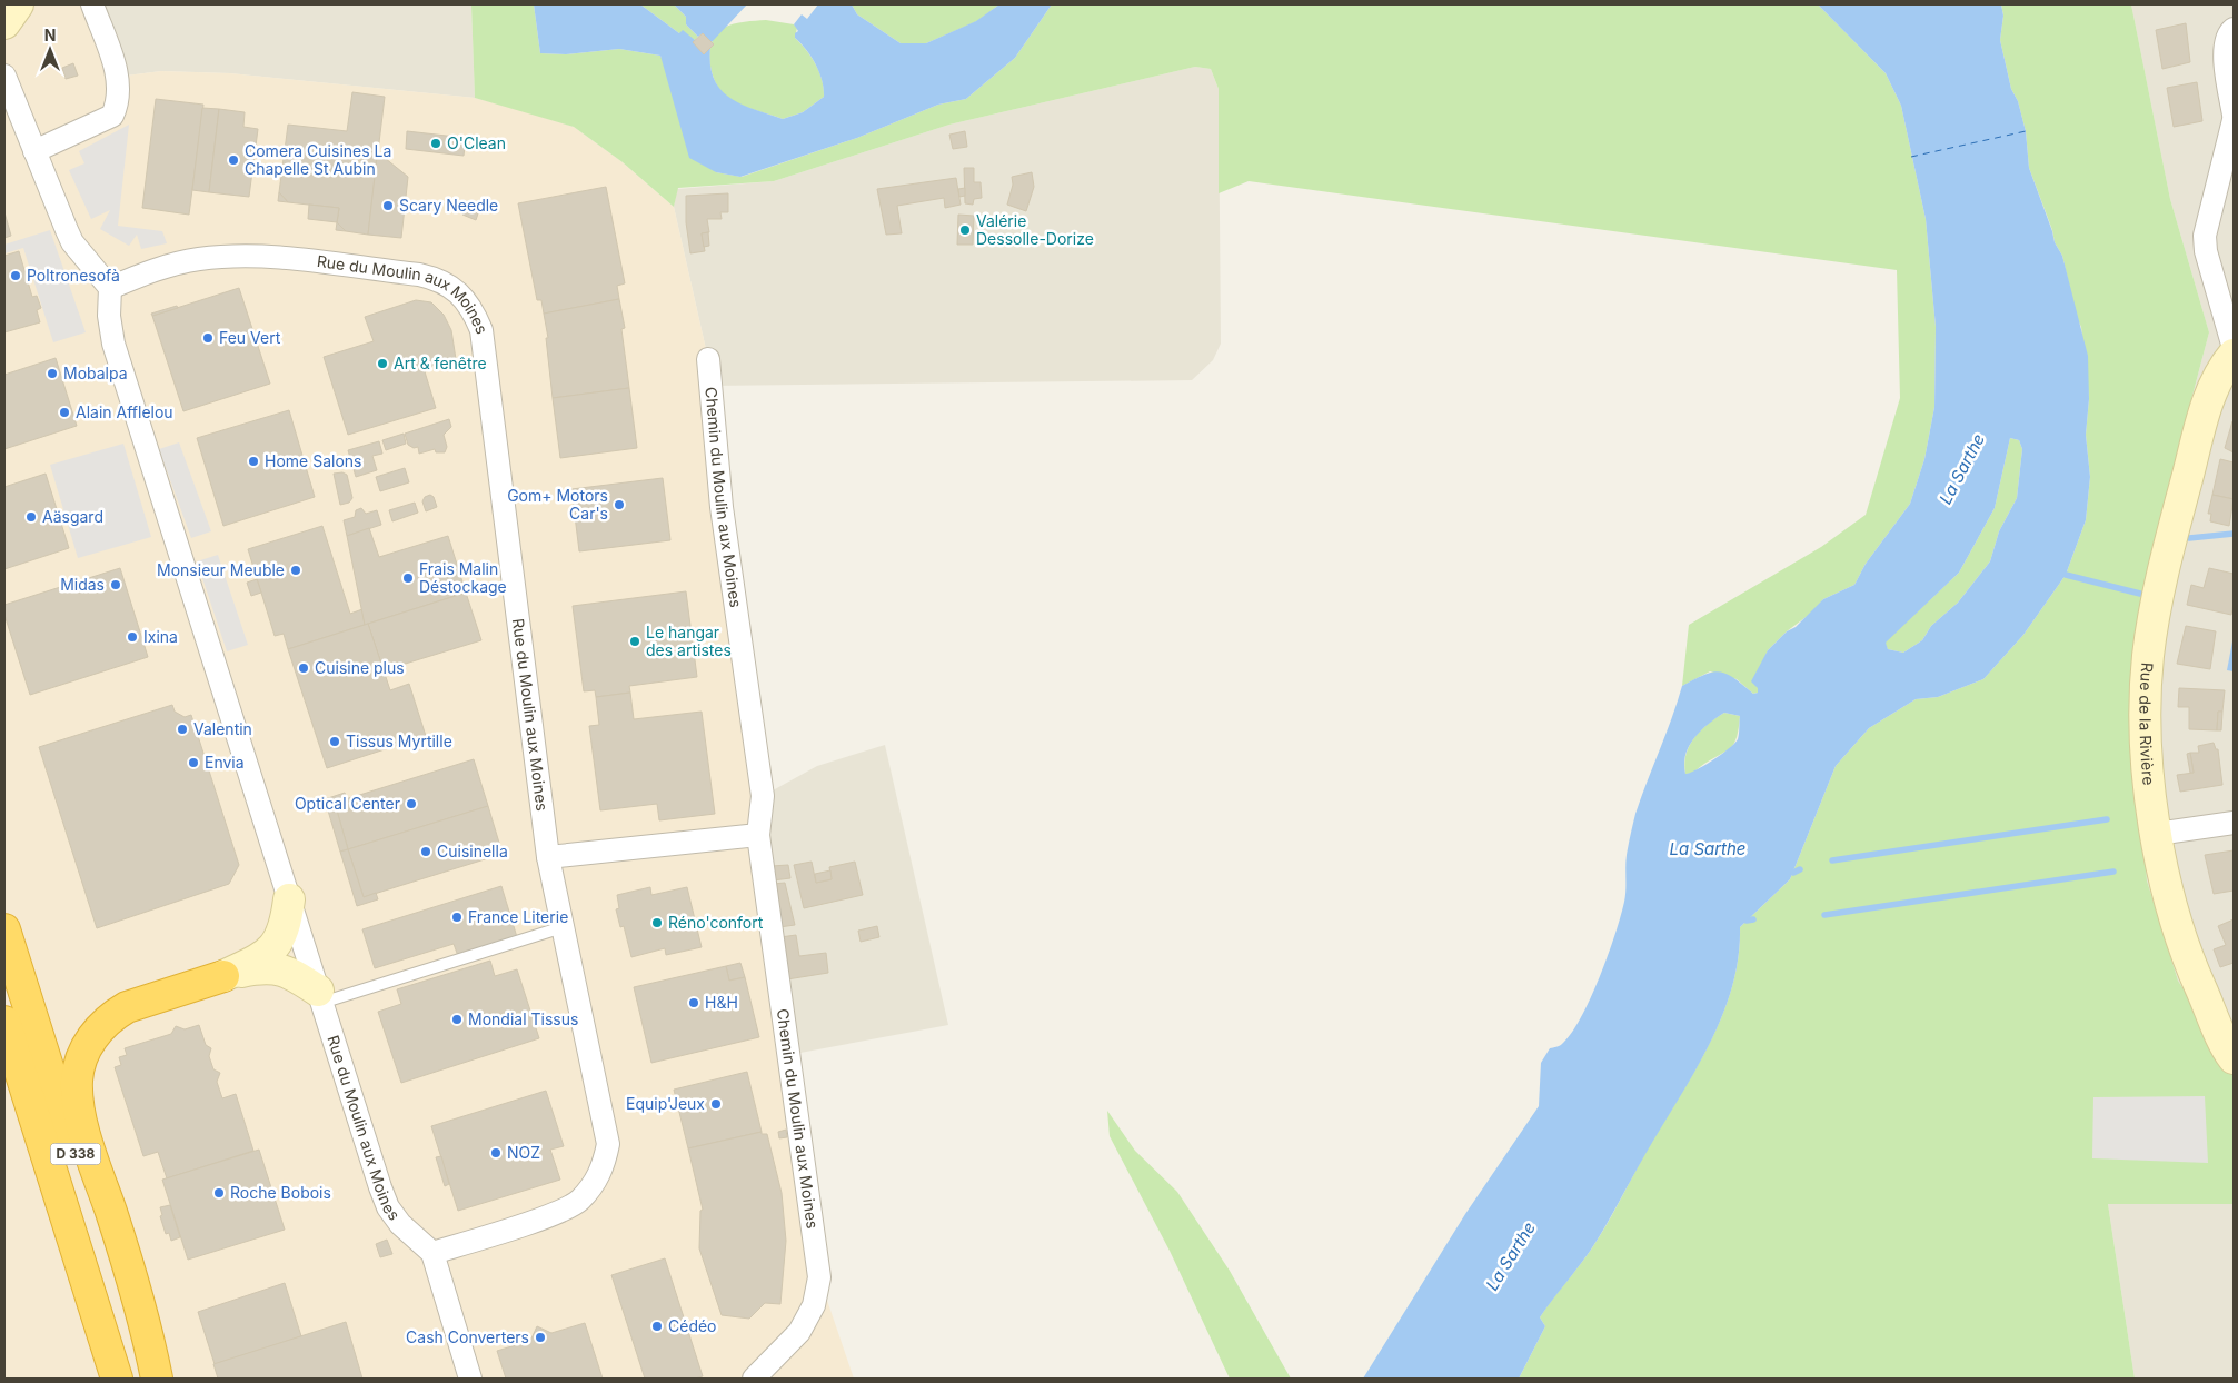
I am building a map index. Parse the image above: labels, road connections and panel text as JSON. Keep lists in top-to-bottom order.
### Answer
{
  "streets": {
    "highway": ["D 338"],
    "street": ["Rue du Moulin aux Moines", "Chemin du Moulin aux Moines", "Rue de la Rivière"]
  },
  "water": ["La Sarthe"],
  "places": [
    "O'Clean",
    "Comera Cuisines La Chapelle St Aubin",
    "Scary Needle",
    "Valérie Dessolle-Dorize",
    "Poltronesofà",
    "Feu Vert",
    "Art & fenêtre",
    "Mobalpa",
    "Alain Afflelou",
    "Home Salons",
    "Gom+ Motors Car's",
    "Aäsgard",
    "Monsieur Meuble",
    "Frais Malin Déstockage",
    "Midas",
    "Ixina",
    "Le hangar des artistes",
    "Cuisine plus",
    "Valentin",
    "Tissus Myrtille",
    "Envia",
    "Optical Center",
    "Cuisinella",
    "France Literie",
    "Réno'confort",
    "H&H",
    "Mondial Tissus",
    "Equip'Jeux",
    "NOZ",
    "Roche Bobois",
    "Cédéo",
    "Cash Converters"
  ],
  "north": "top"
}
